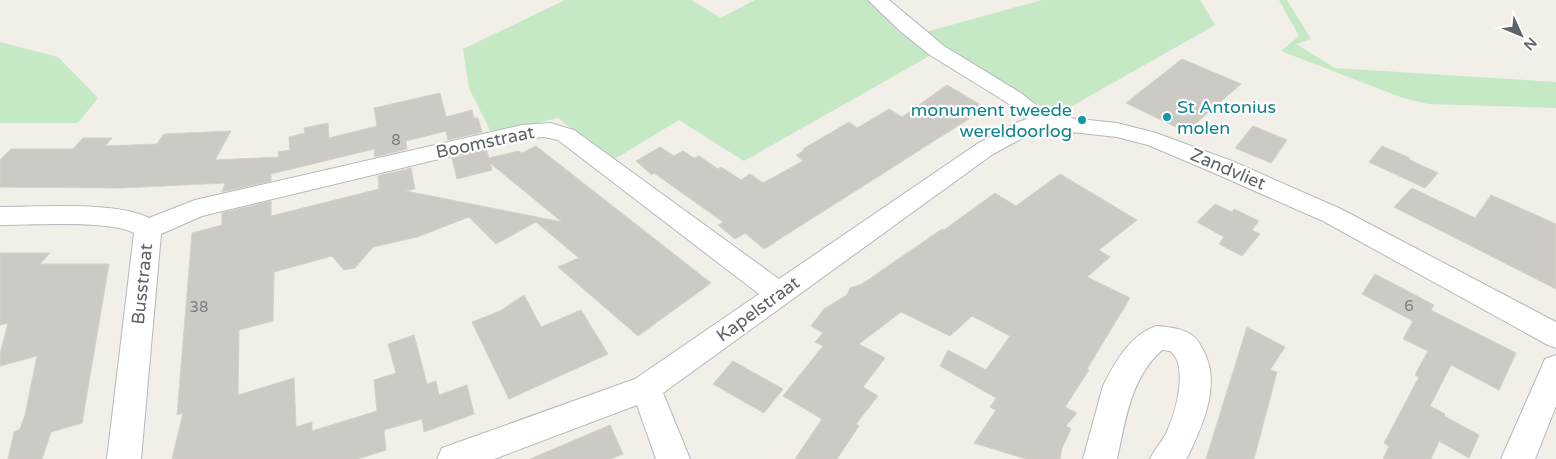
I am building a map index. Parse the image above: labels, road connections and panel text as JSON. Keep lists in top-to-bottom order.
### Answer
{
  "streets": {
    "street": [
      "Boomstraat",
      "Zandvliet",
      "Busstraat",
      "Kapelstraat"
    ]
  },
  "crossings": [
    ["Boomstraat", "Busstraat"],
    ["Boomstraat", "Kapelstraat"],
    ["Zandvliet", "Kapelstraat"]
  ],
  "places": ["St Antonius molen", "monument tweede wereldoorlog"],
  "house_numbers": ["8", "6", "38"],
  "north": "bottom right"
}
